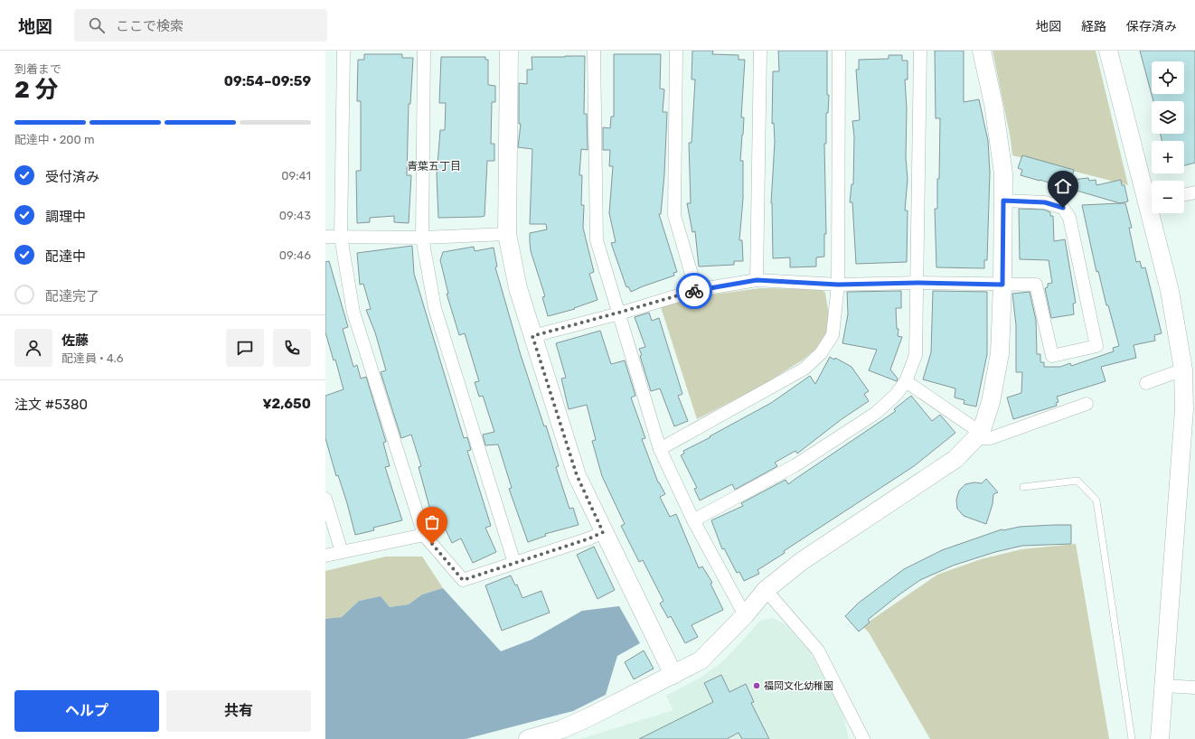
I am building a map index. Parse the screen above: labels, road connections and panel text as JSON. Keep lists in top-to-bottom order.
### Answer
{
  "districts": ["青葉五丁目"],
  "places": ["福岡文化幼稚園"],
  "page": {
    "header": "地図",
    "search": "ここで検索",
    "nav": ["地図", "経路", "保存済み"],
    "heading": ["2 分", "到着まで", "09:54–09:59"],
    "panel": [
      "佐藤",
      "配達員 · 4.6",
      "注文 #5380",
      "¥2,650"
    ],
    "map_buttons": ["+", "−"],
    "bar": "配達中 · 200 m",
    "list": [
      ["受付済み", "09:41"],
      ["調理中", "09:43"],
      ["配達中", "09:46"],
      "配達完了"
    ],
    "buttons": ["ヘルプ", "共有"]
  }
}
